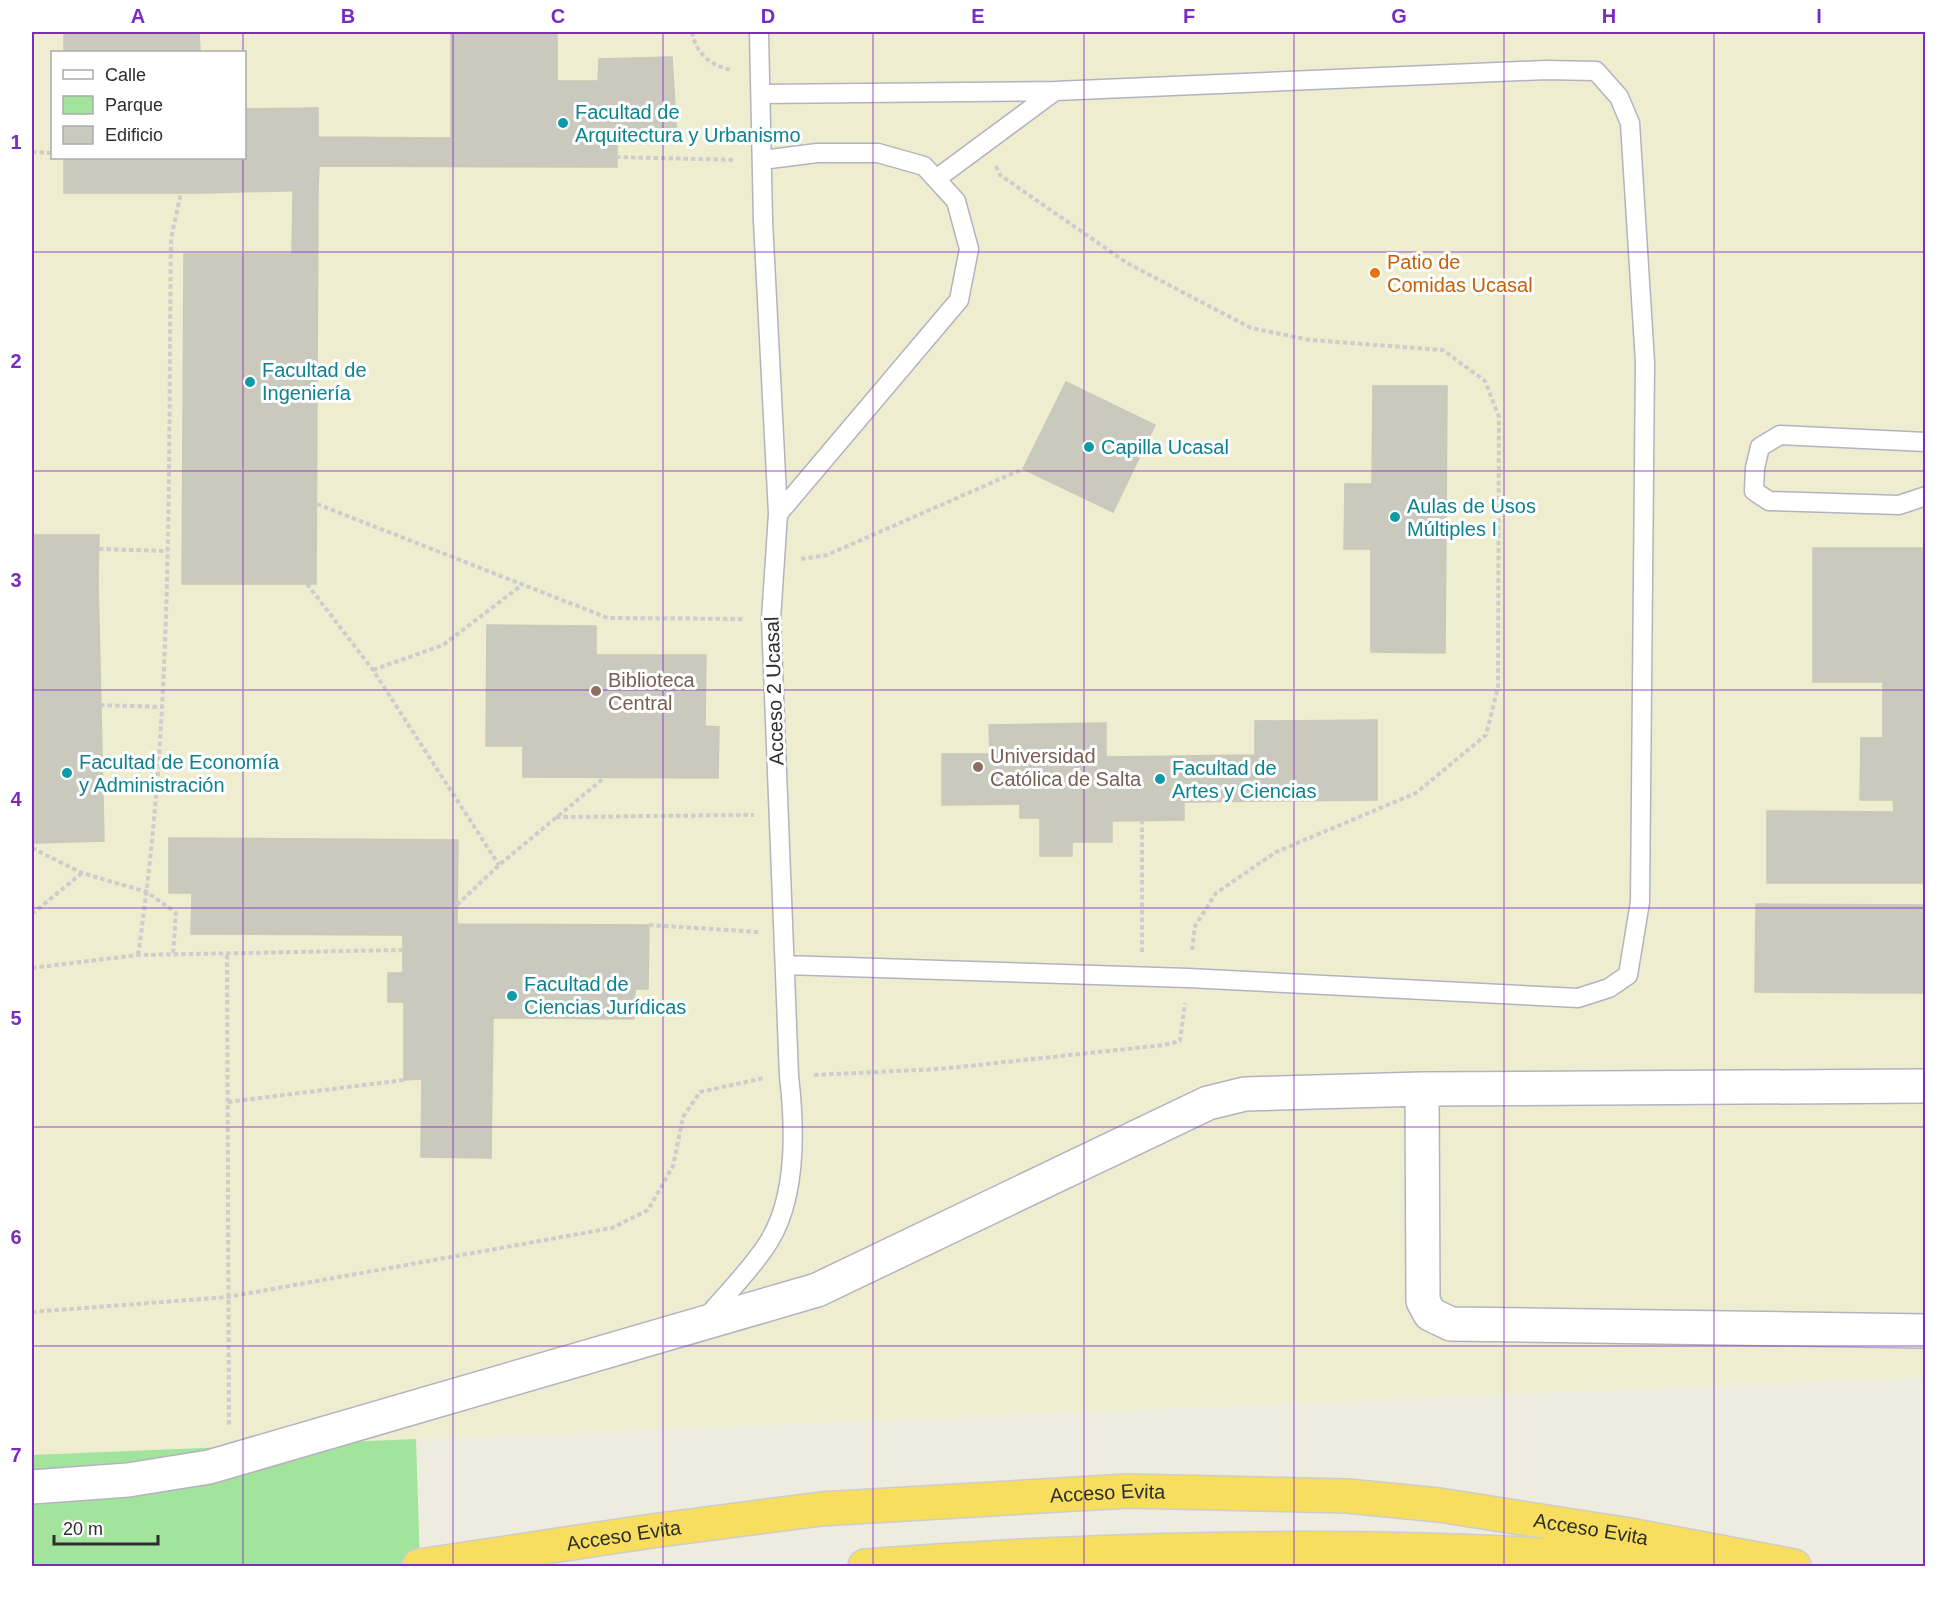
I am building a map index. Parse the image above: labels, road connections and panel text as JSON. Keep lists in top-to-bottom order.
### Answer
{
  "streets": {
    "highway": ["Acceso Evita"],
    "lane": ["Acceso 2 Ucasal"]
  },
  "places": [
    "Facultad de Arquitectura y Urbanismo",
    "Patio de Comidas Ucasal",
    "Facultad de Ingeniería",
    "Capilla Ucasal",
    "Aulas de Usos Múltiples I",
    "Biblioteca Central",
    "Universidad Católica de Salta",
    "Facultad de Economía y Administración",
    "Facultad de Artes y Ciencias",
    "Facultad de Ciencias Jurídicas"
  ],
  "legend": ["Calle", "Parque", "Edificio"],
  "scale_bar": "20 m",
  "grid": {
    "columns": [
      "A",
      "B",
      "C",
      "D",
      "E",
      "F",
      "G",
      "H",
      "I"
    ],
    "rows": [
      "1",
      "2",
      "3",
      "4",
      "5",
      "6",
      "7"
    ]
  }
}
